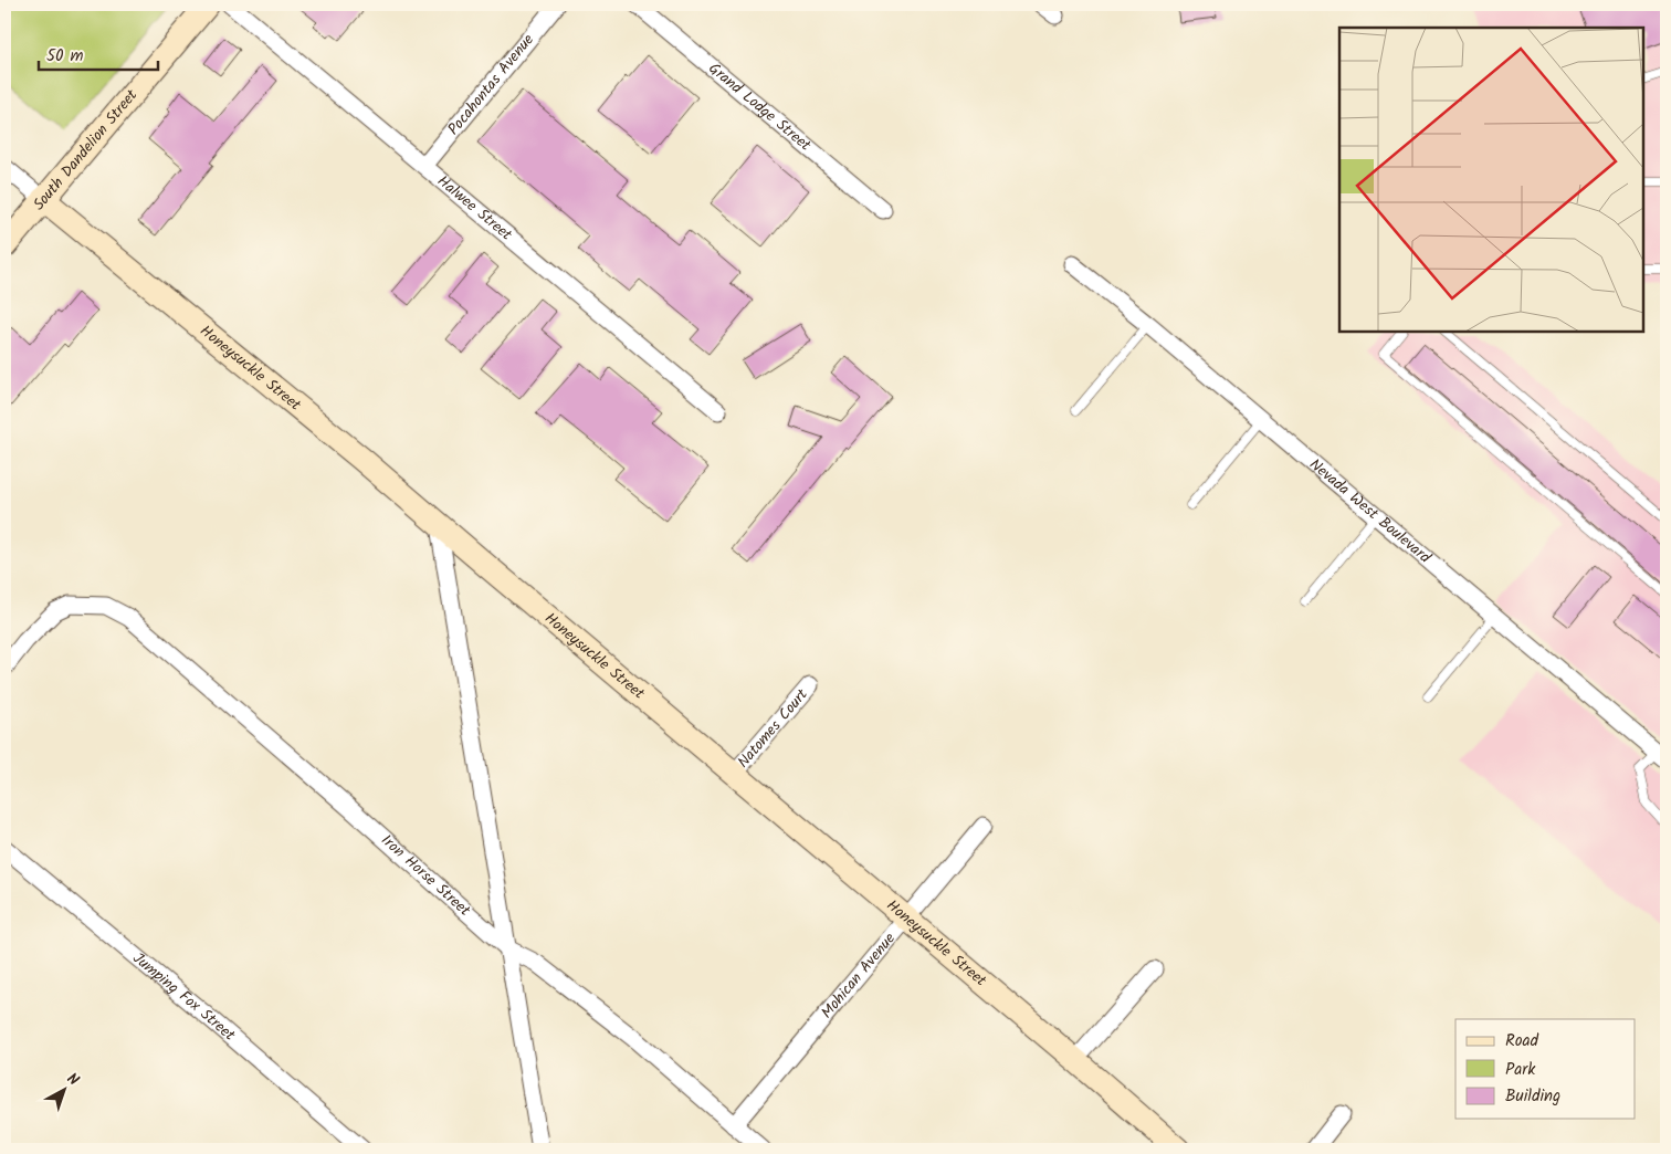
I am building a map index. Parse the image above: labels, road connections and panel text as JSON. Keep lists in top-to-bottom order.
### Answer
{
  "streets": {
    "street": [
      "Pocahontas Avenue",
      "Grand Lodge Street",
      "South Dandelion Street",
      "Halwee Street",
      "Honeysuckle Street",
      "Nevada West Boulevard",
      "Natomes Court",
      "Iron Horse Street",
      "Mohican Avenue",
      "Jumping Fox Street"
    ]
  },
  "crossings": [
    ["Pocahontas Avenue", "Halwee Street"],
    ["South Dandelion Street", "Honeysuckle Street"],
    ["Honeysuckle Street", "Natomes Court"],
    ["Honeysuckle Street", "Mohican Avenue"],
    ["Iron Horse Street", "Mohican Avenue"]
  ],
  "legend": ["Road", "Park", "Building"],
  "scale_bar": "50 m",
  "north": "top right"
}
